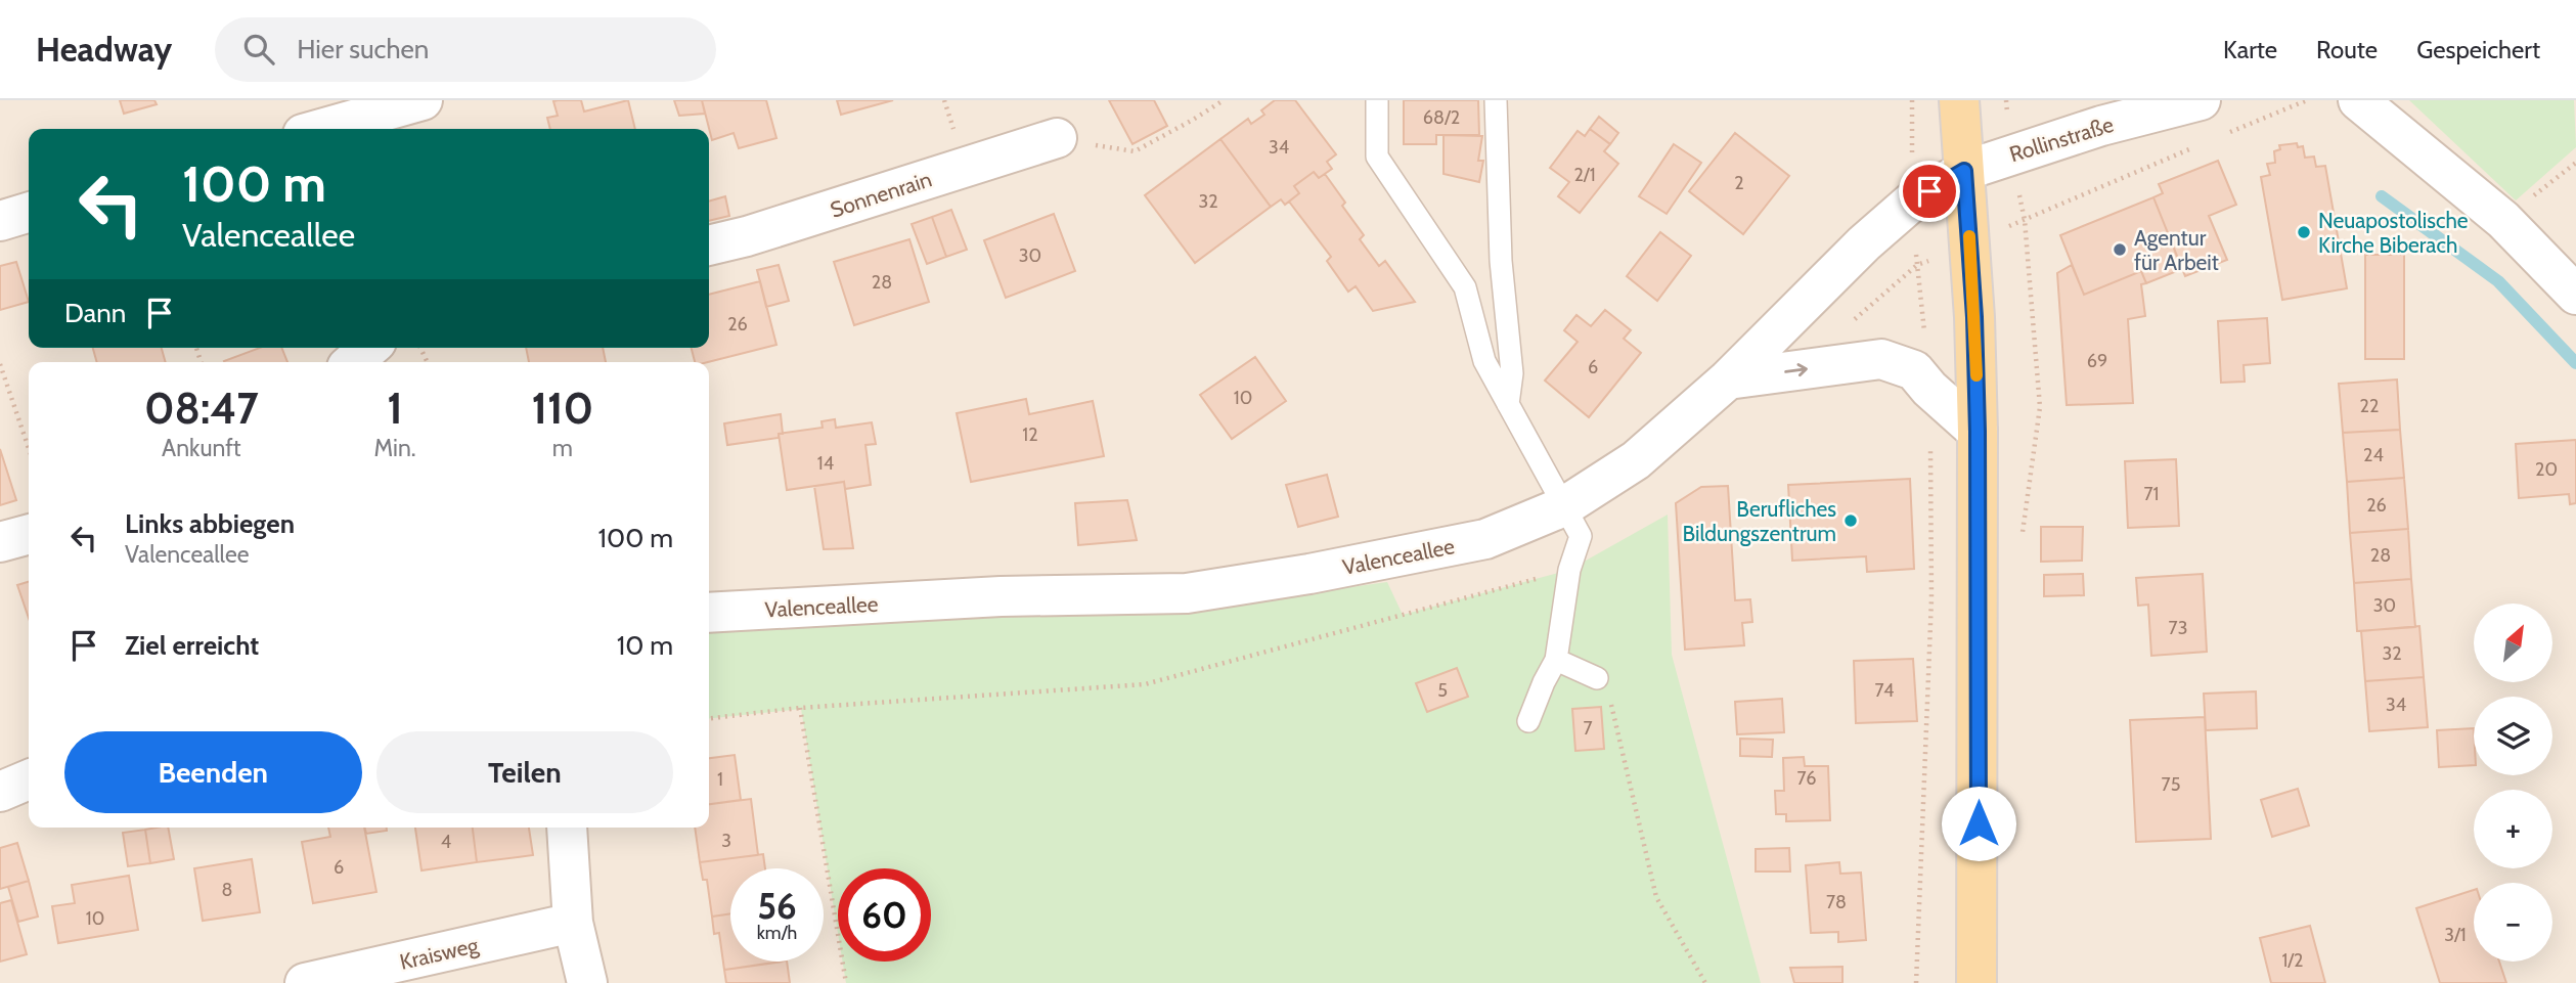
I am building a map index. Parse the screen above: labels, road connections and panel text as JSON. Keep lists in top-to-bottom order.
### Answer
{
  "streets": {
    "street": [
      "Rollinstraße",
      "Sonnenrain",
      "Valenceallee",
      "Kraisweg"
    ]
  },
  "crossings": [
    ["Rollinstraße", "Valenceallee"]
  ],
  "places": ["Neuapostolische Kirche Biberach", "Agentur für Arbeit", "Berufliches Bildungszentrum"],
  "house_numbers": [
    "68/2",
    "34",
    "2/1",
    "2",
    "32",
    "30",
    "28",
    "26",
    "69",
    "6",
    "10",
    "22",
    "12",
    "24",
    "14",
    "20",
    "71",
    "26",
    "28",
    "30",
    "73",
    "32",
    "5",
    "74",
    "34",
    "7",
    "76",
    "1",
    "75",
    "3",
    "4",
    "6",
    "8",
    "78",
    "10",
    "3/1",
    "1/2"
  ],
  "north": "top right",
  "page": {
    "header": "Headway",
    "search": "Hier suchen",
    "nav": ["Karte", "Route", "Gespeichert"],
    "turn": ["100 m", "Valenceallee"],
    "then": "Dann",
    "eta": [
      "08:47",
      "Ankunft",
      "1",
      "Min.",
      "110",
      "m"
    ],
    "list": [
      {
        "name": "Links abbiegen",
        "note": "Valenceallee",
        "value": "100 m"
      },
      {
        "name": "Ziel erreicht",
        "value": "10 m"
      }
    ],
    "map_buttons": ["+", "−"],
    "buttons": ["Beenden", "Teilen"],
    "speed": "56 km/h",
    "limit": "60"
  }
}
